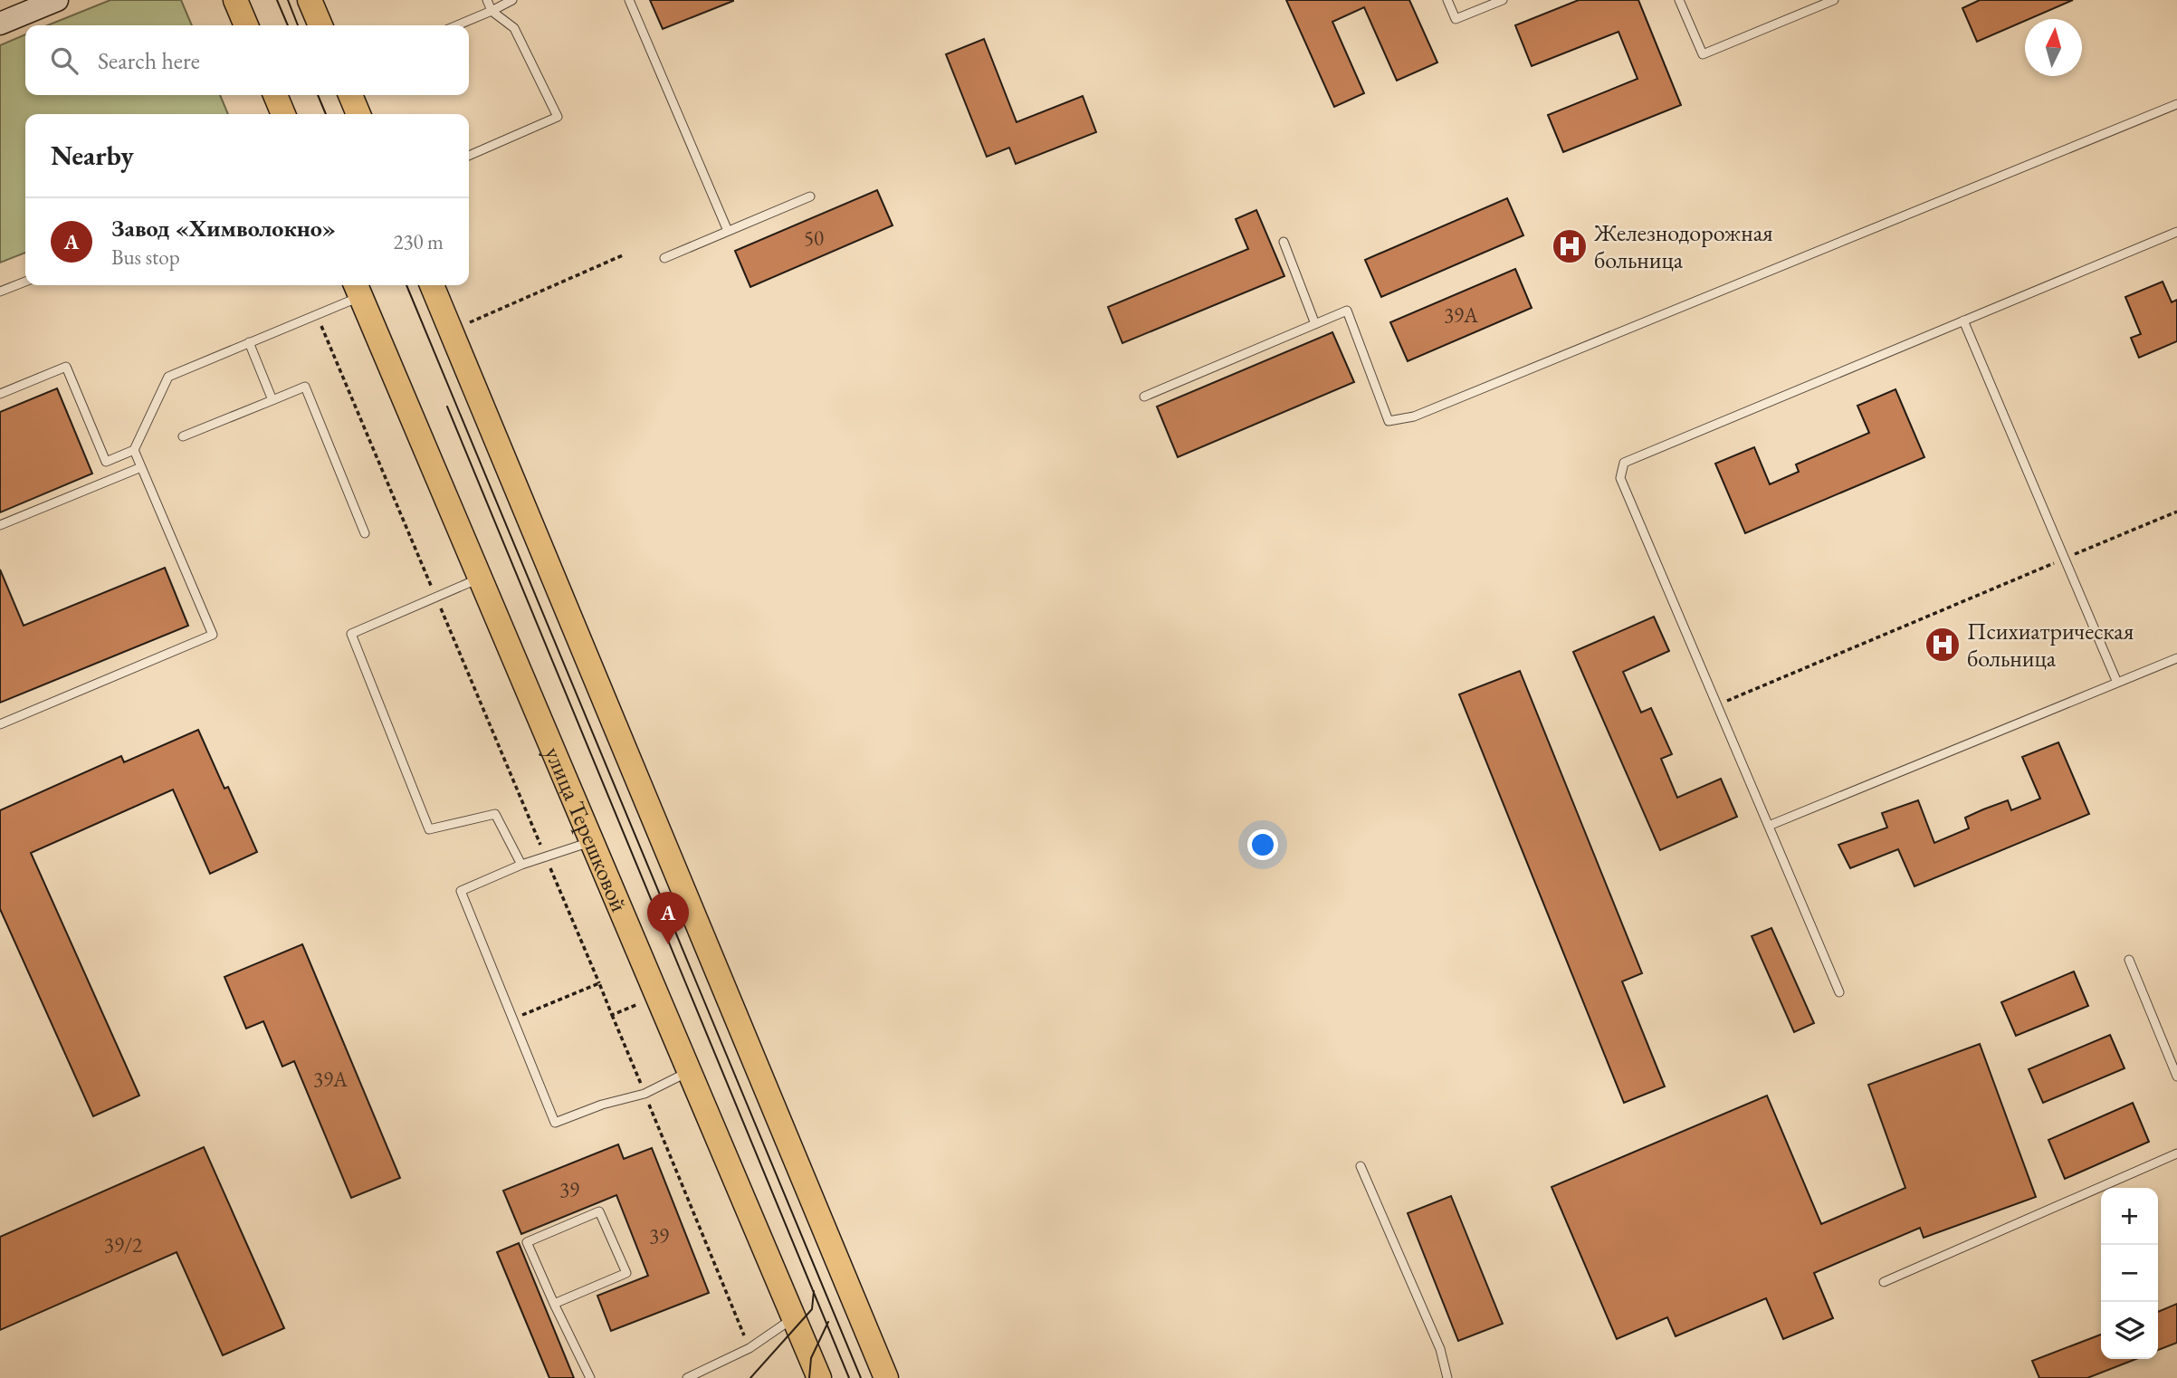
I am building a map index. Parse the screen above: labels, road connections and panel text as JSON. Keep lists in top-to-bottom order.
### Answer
{
  "streets": {
    "main road": ["улица Терешковой"]
  },
  "places": {
    "hospital": ["Железнодорожная больница", "Психиатрическая больница"]
  },
  "house_numbers": [
    "50",
    "39А",
    "39А",
    "39",
    "39",
    "39/2"
  ],
  "north": "top",
  "page": {
    "search": "Search here",
    "heading": "Nearby",
    "list": [
      {
        "mark": "A",
        "name": "Завод «Химволокно»",
        "note": "Bus stop",
        "value": "230 m"
      }
    ],
    "pins": "A",
    "map_buttons": ["+", "−"]
  }
}
